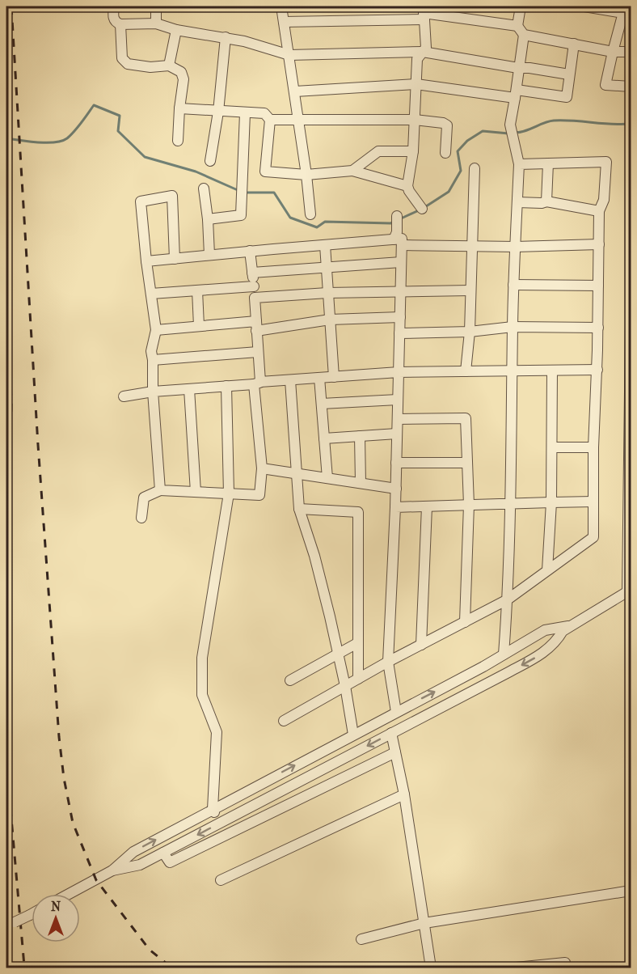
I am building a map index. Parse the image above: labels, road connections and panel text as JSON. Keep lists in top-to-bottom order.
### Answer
{
  "north": "top"
}
